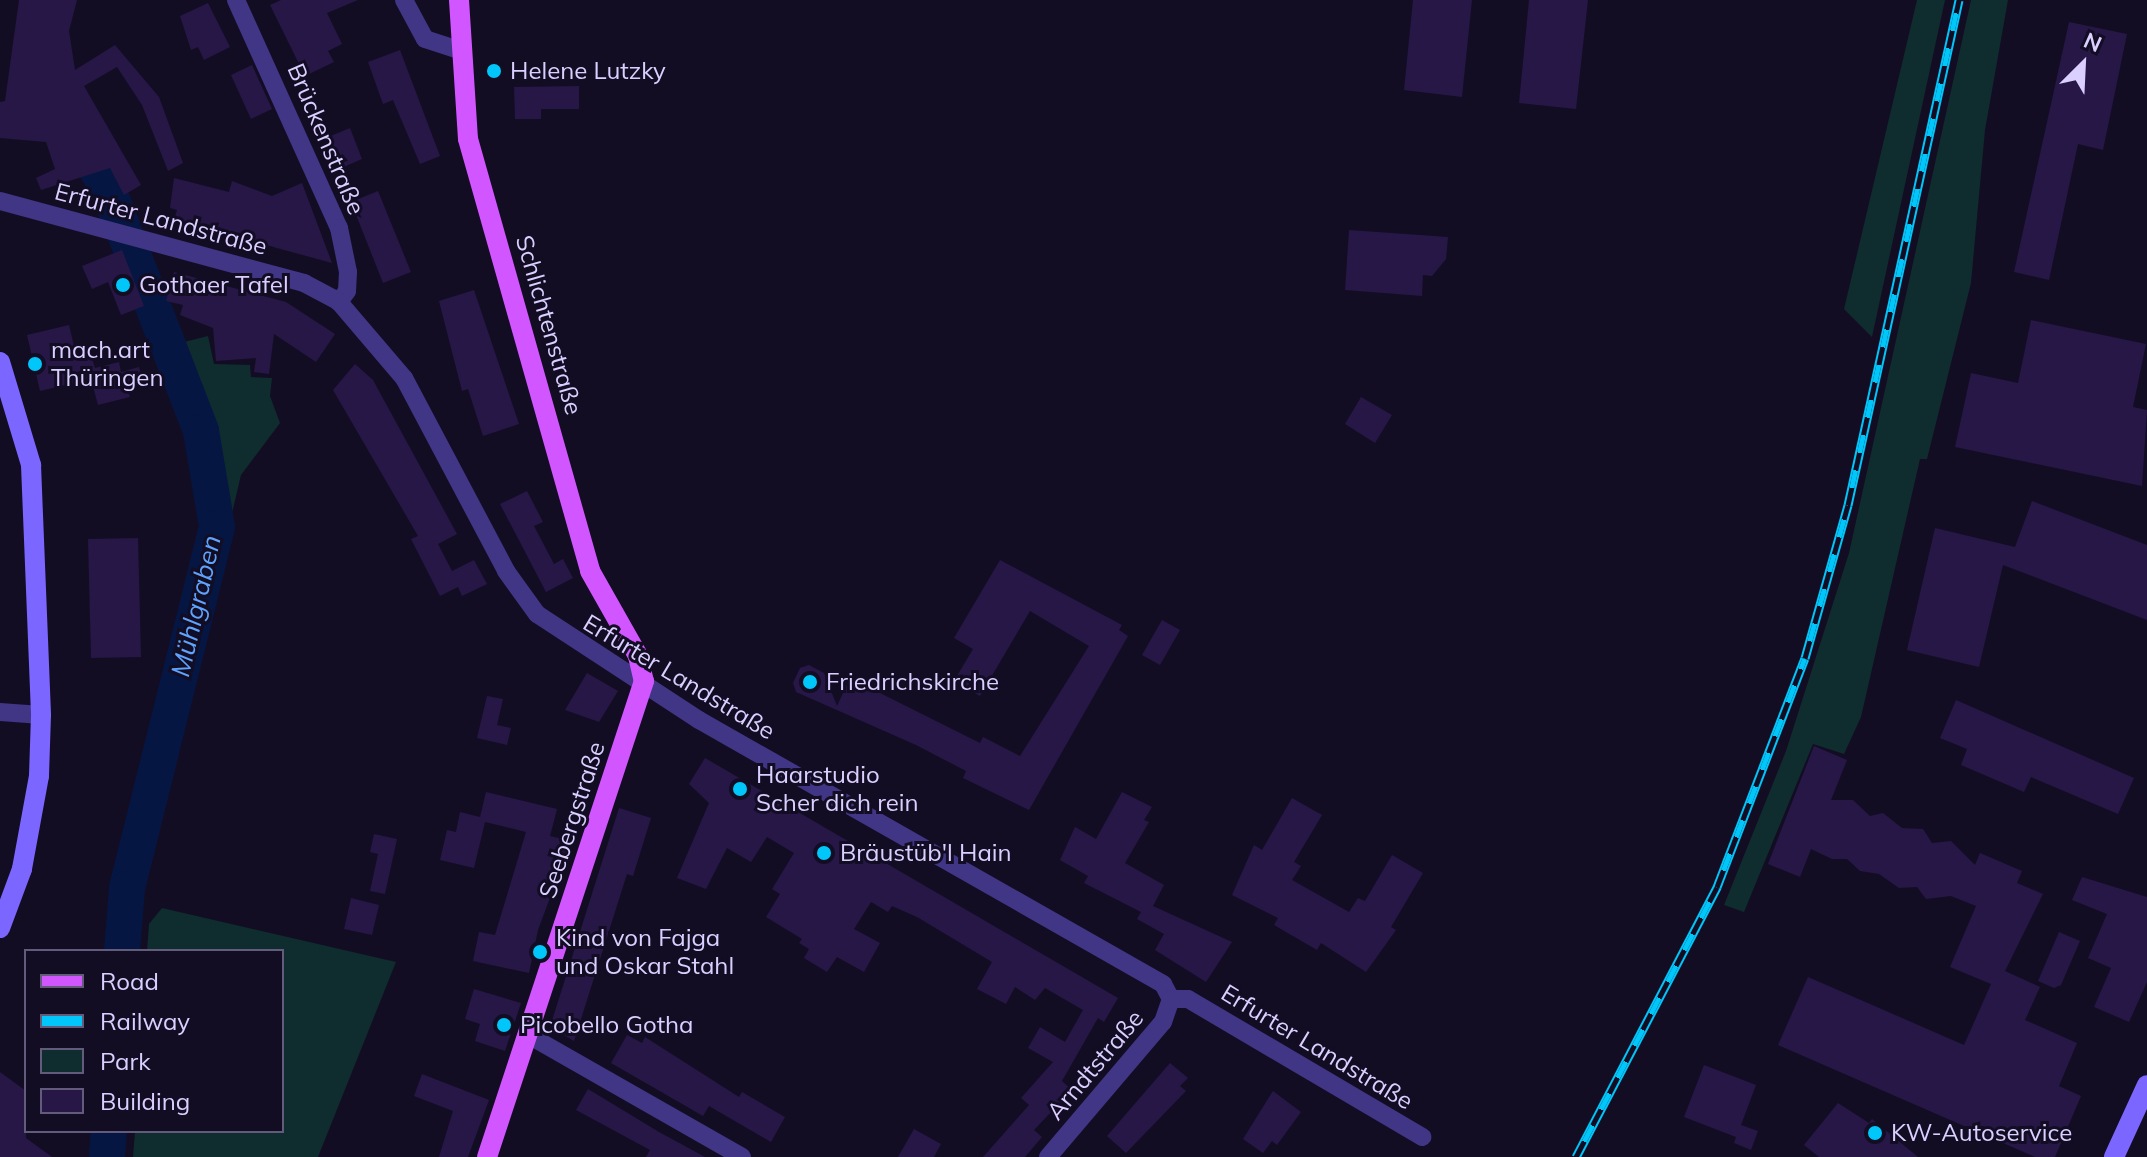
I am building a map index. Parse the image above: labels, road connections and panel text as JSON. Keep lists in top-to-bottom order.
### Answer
{
  "streets": {
    "main road": ["Schlichtenstraße", "Seebergstraße"],
    "street": ["Brückenstraße", "Erfurter Landstraße", "Arndtstraße"]
  },
  "crossings": [
    ["Brückenstraße", "Erfurter Landstraße"],
    ["Erfurter Landstraße", "Schlichtenstraße"],
    ["Erfurter Landstraße", "Seebergstraße"],
    ["Erfurter Landstraße", "Arndtstraße"],
    ["Schlichtenstraße", "Seebergstraße"]
  ],
  "water": ["Mühlgraben"],
  "places": [
    "Helene Lutzky",
    "Gothaer Tafel",
    "mach.art Thüringen",
    "Friedrichskirche",
    "Haarstudio Scher dich rein",
    "Bräustüb'l Hain",
    "Kind von Fajga und Oskar Stahl",
    "Picobello Gotha",
    "KW-Autoservice"
  ],
  "legend": [
    "Road",
    "Railway",
    "Park",
    "Building"
  ],
  "north": "top right"
}
